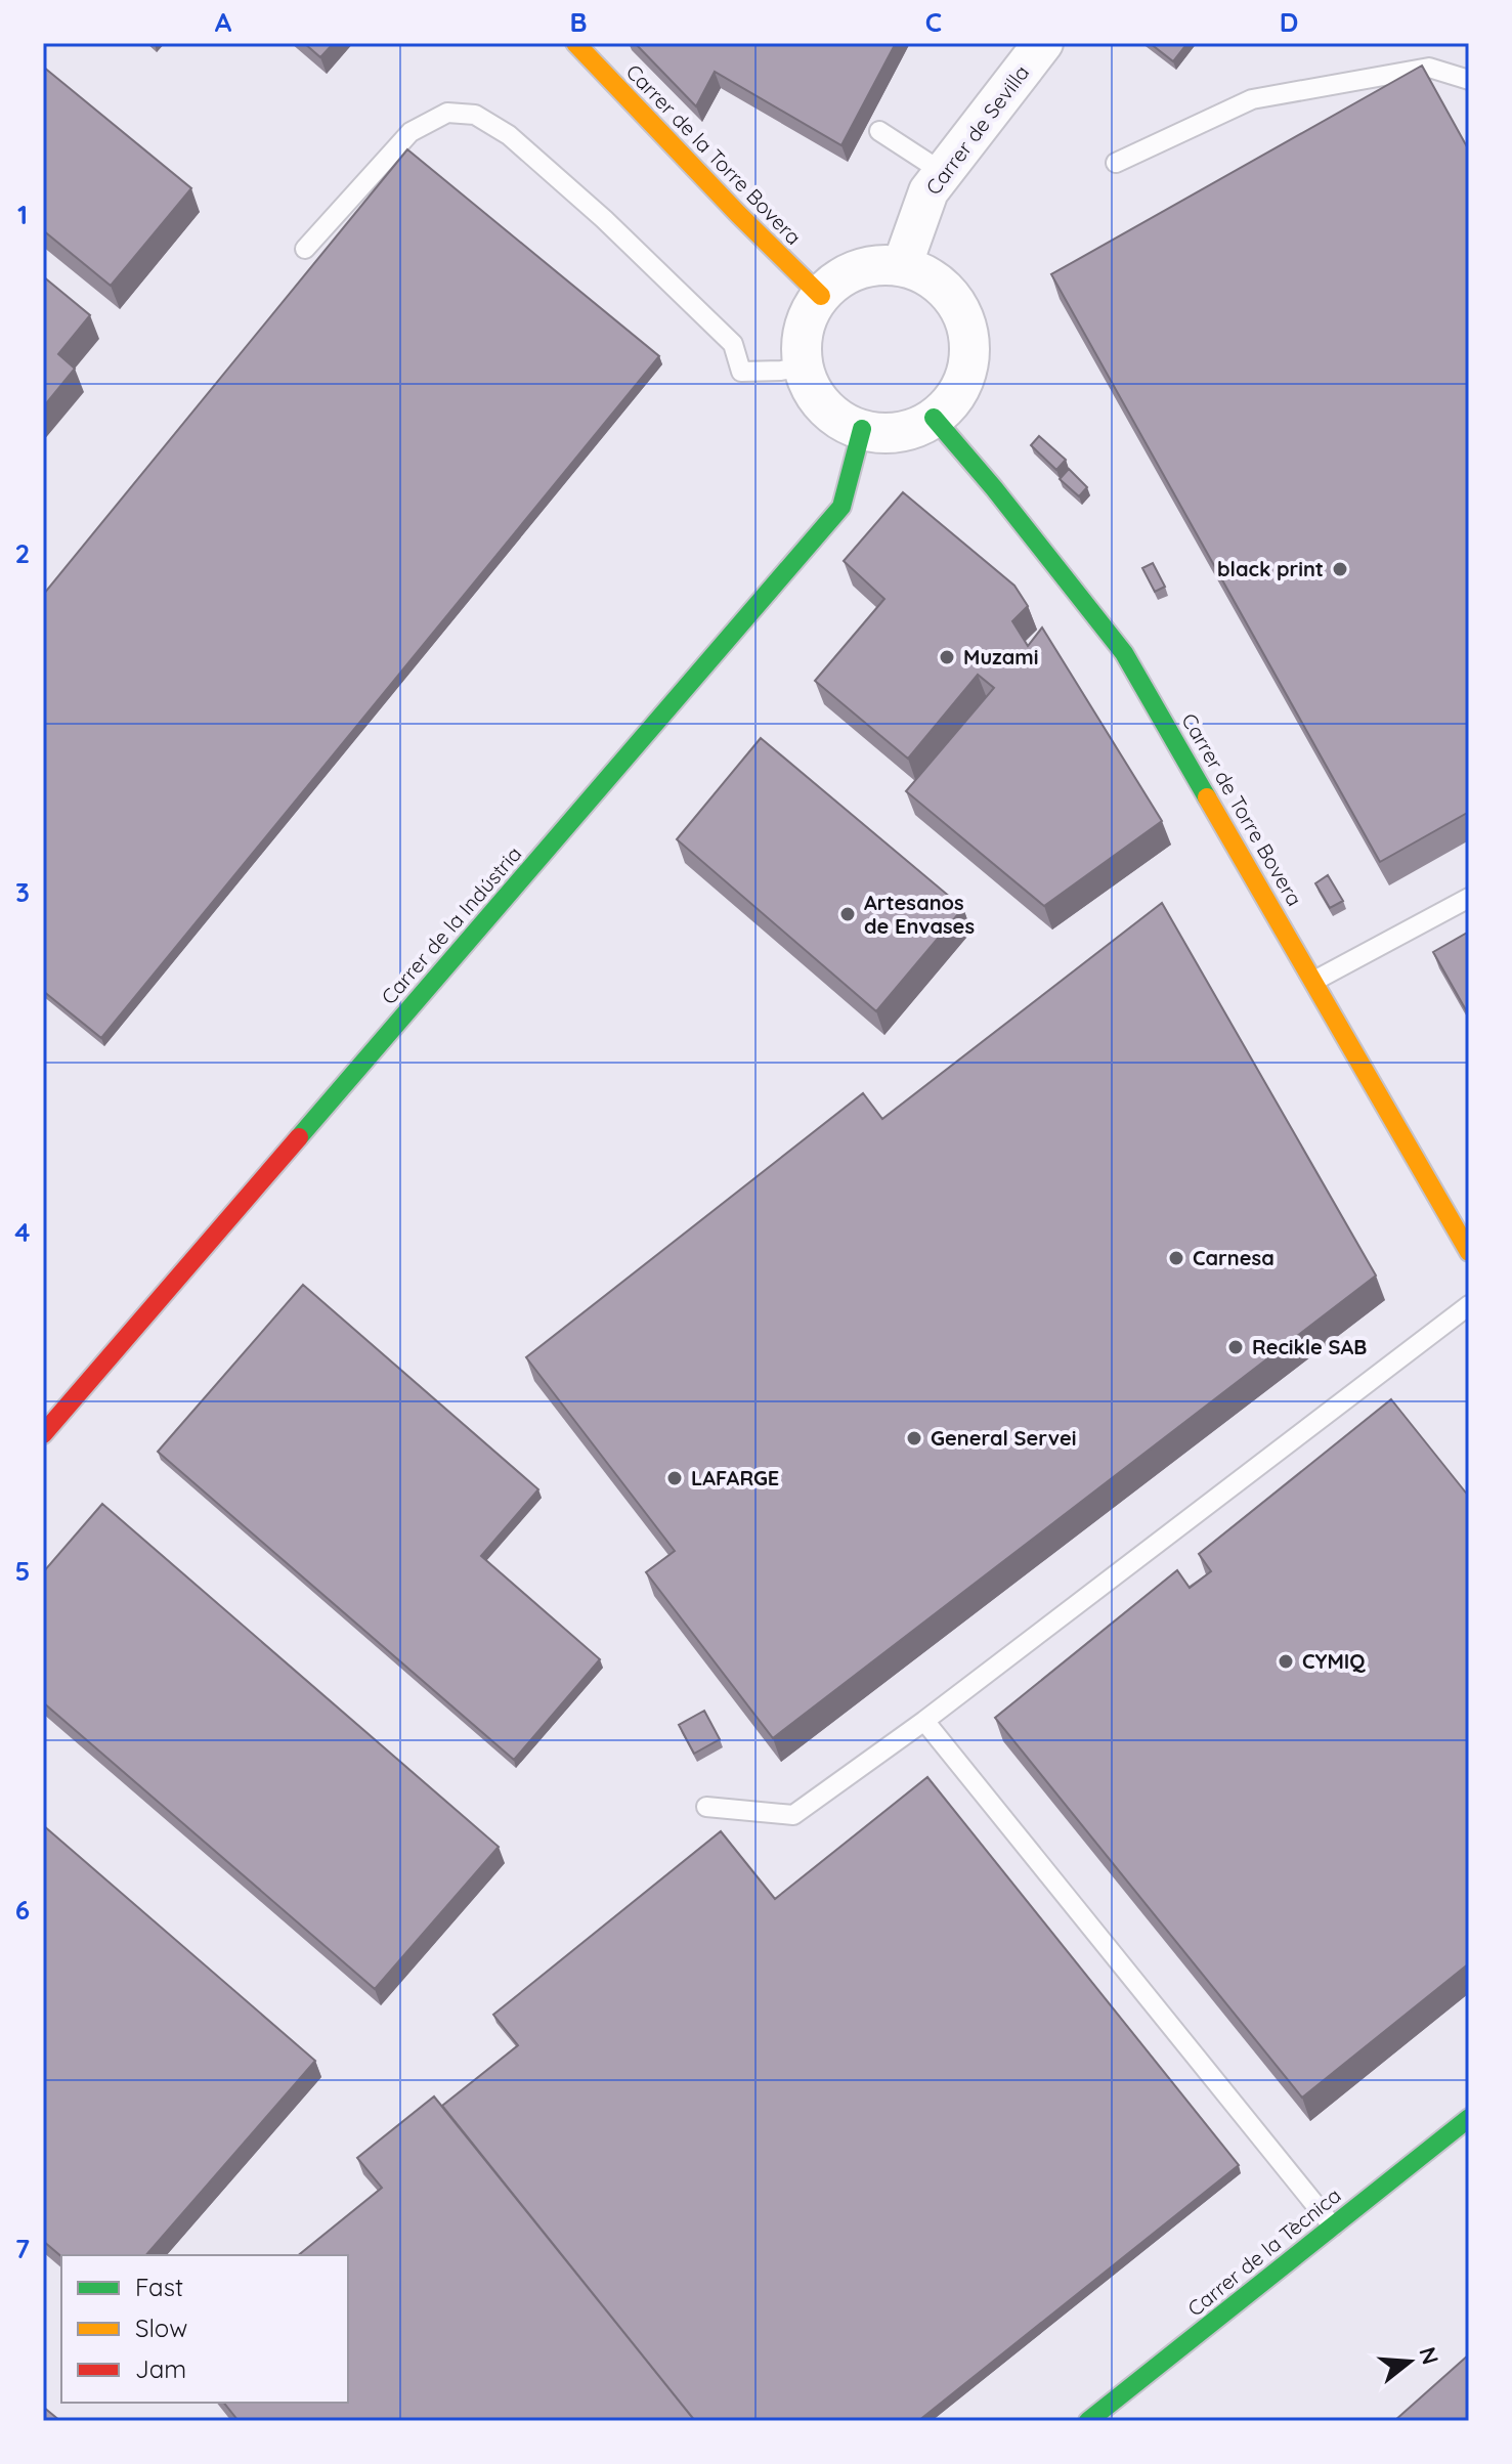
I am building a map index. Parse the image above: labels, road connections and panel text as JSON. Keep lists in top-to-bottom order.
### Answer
{
  "streets": {
    "street": [
      "Carrer de Sevilla",
      "Carrer de la Torre Bovera",
      "Carrer de Torre Bovera",
      "Carrer de la Indústria",
      "Carrer de la Tècnica"
    ]
  },
  "crossings": [
    ["Carrer de Sevilla", "Carrer de la Torre Bovera"],
    ["Carrer de Sevilla", "Carrer de Torre Bovera"],
    ["Carrer de Sevilla", "Carrer de la Indústria"],
    ["Carrer de la Torre Bovera", "Carrer de Torre Bovera"],
    ["Carrer de la Torre Bovera", "Carrer de la Indústria"],
    ["Carrer de Torre Bovera", "Carrer de la Indústria"]
  ],
  "places": [
    "black print",
    "Muzami",
    "Artesanos de Envases",
    "Carnesa",
    "Recikle SAB",
    "General Servei",
    "LAFARGE",
    "CYMIQ"
  ],
  "legend": ["Fast", "Slow", "Jam"],
  "north": "right",
  "grid": {
    "columns": [
      "A",
      "B",
      "C",
      "D"
    ],
    "rows": [
      "1",
      "2",
      "3",
      "4",
      "5",
      "6",
      "7"
    ]
  }
}
